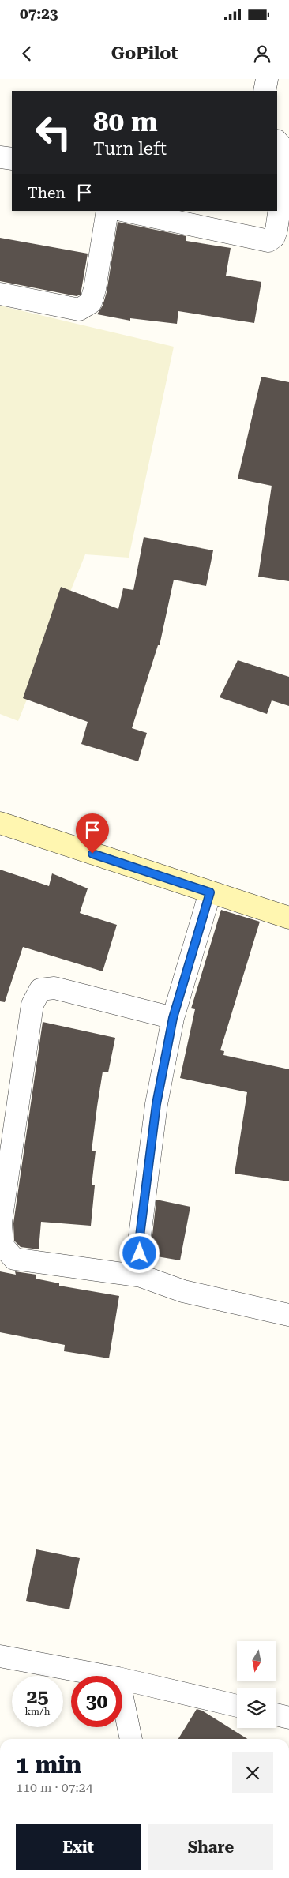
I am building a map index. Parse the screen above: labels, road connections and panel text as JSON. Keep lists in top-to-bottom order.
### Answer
{
  "north": "bottom",
  "page": {
    "status": "07:23",
    "header": "GoPilot",
    "turn": ["80 m", "Turn left"],
    "then": "Then",
    "speed": "25 km/h",
    "limit": "30",
    "heading": ["1 min", "110 m · 07:24"],
    "buttons": ["Exit", "Share"]
  }
}
